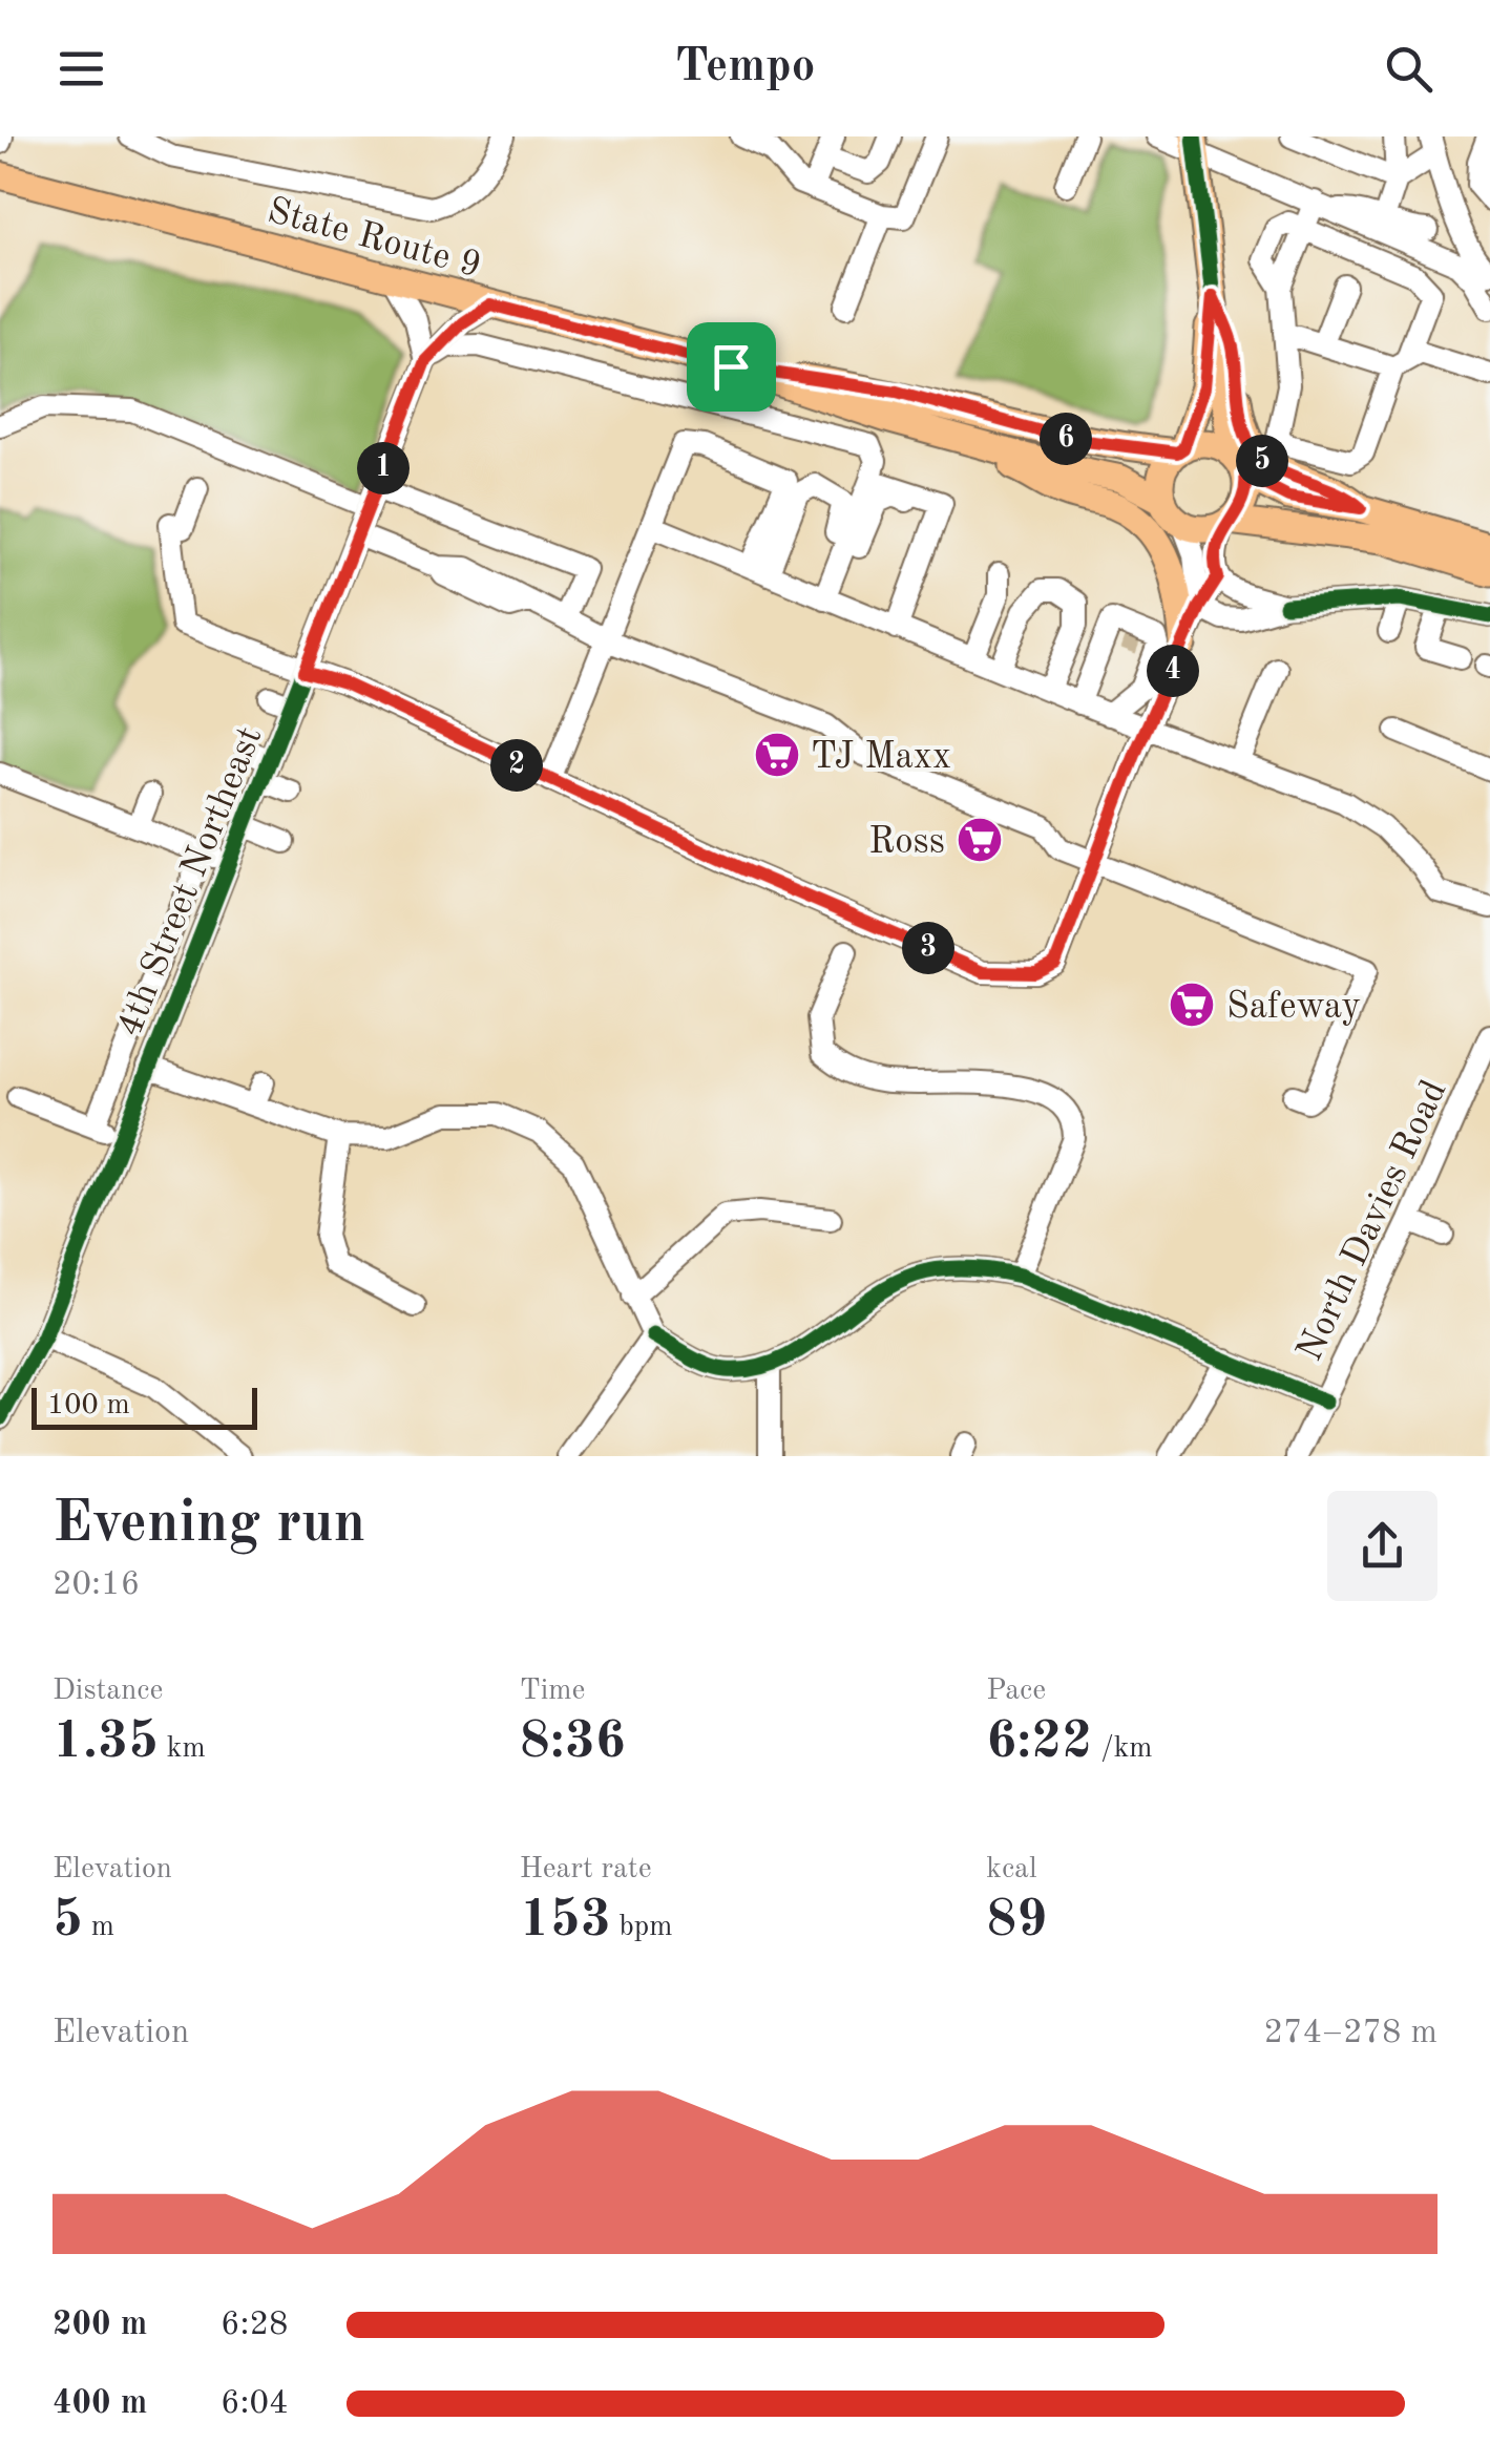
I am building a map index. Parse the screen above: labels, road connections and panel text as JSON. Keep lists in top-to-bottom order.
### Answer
{
  "streets": {
    "main road": ["State Route 9"],
    "street": ["4th Street Northeast", "North Davies Road"]
  },
  "places": {
    "supermarket": ["TJ Maxx", "Ross", "Safeway"]
  },
  "scale_bar": "100 m",
  "page": {
    "header": "Tempo",
    "pins": [
      "6",
      "5",
      "1",
      "4",
      "2",
      "3"
    ],
    "scale": "100 m",
    "heading": ["Evening run", "20:16"],
    "stats": [
      ["Distance", "1.35 km"],
      ["Time", "8:36"],
      ["Pace", "6:22 /km"],
      ["Elevation", "5 m"],
      ["Heart rate", "153 bpm"],
      ["kcal", "89"]
    ],
    "chart": ["Elevation", "274–278 m"],
    "list": [
      {
        "name": "200 m",
        "note": "6:28"
      },
      {
        "name": "400 m",
        "note": "6:04"
      }
    ]
  }
}
